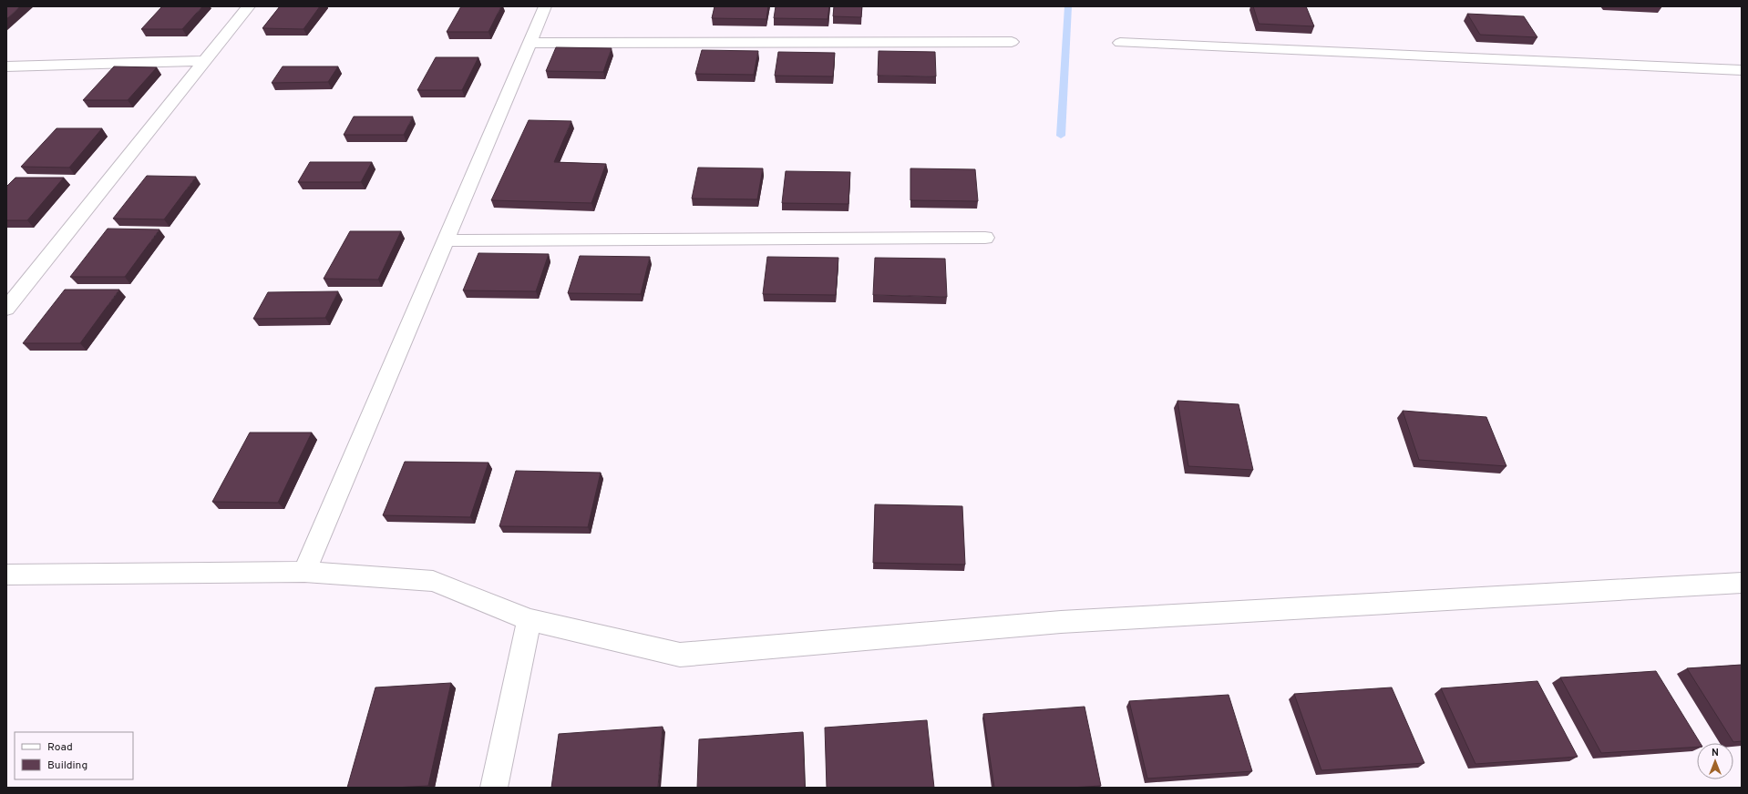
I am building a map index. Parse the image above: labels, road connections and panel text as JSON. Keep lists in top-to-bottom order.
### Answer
{
  "legend": ["Road", "Building"],
  "north": "top"
}
